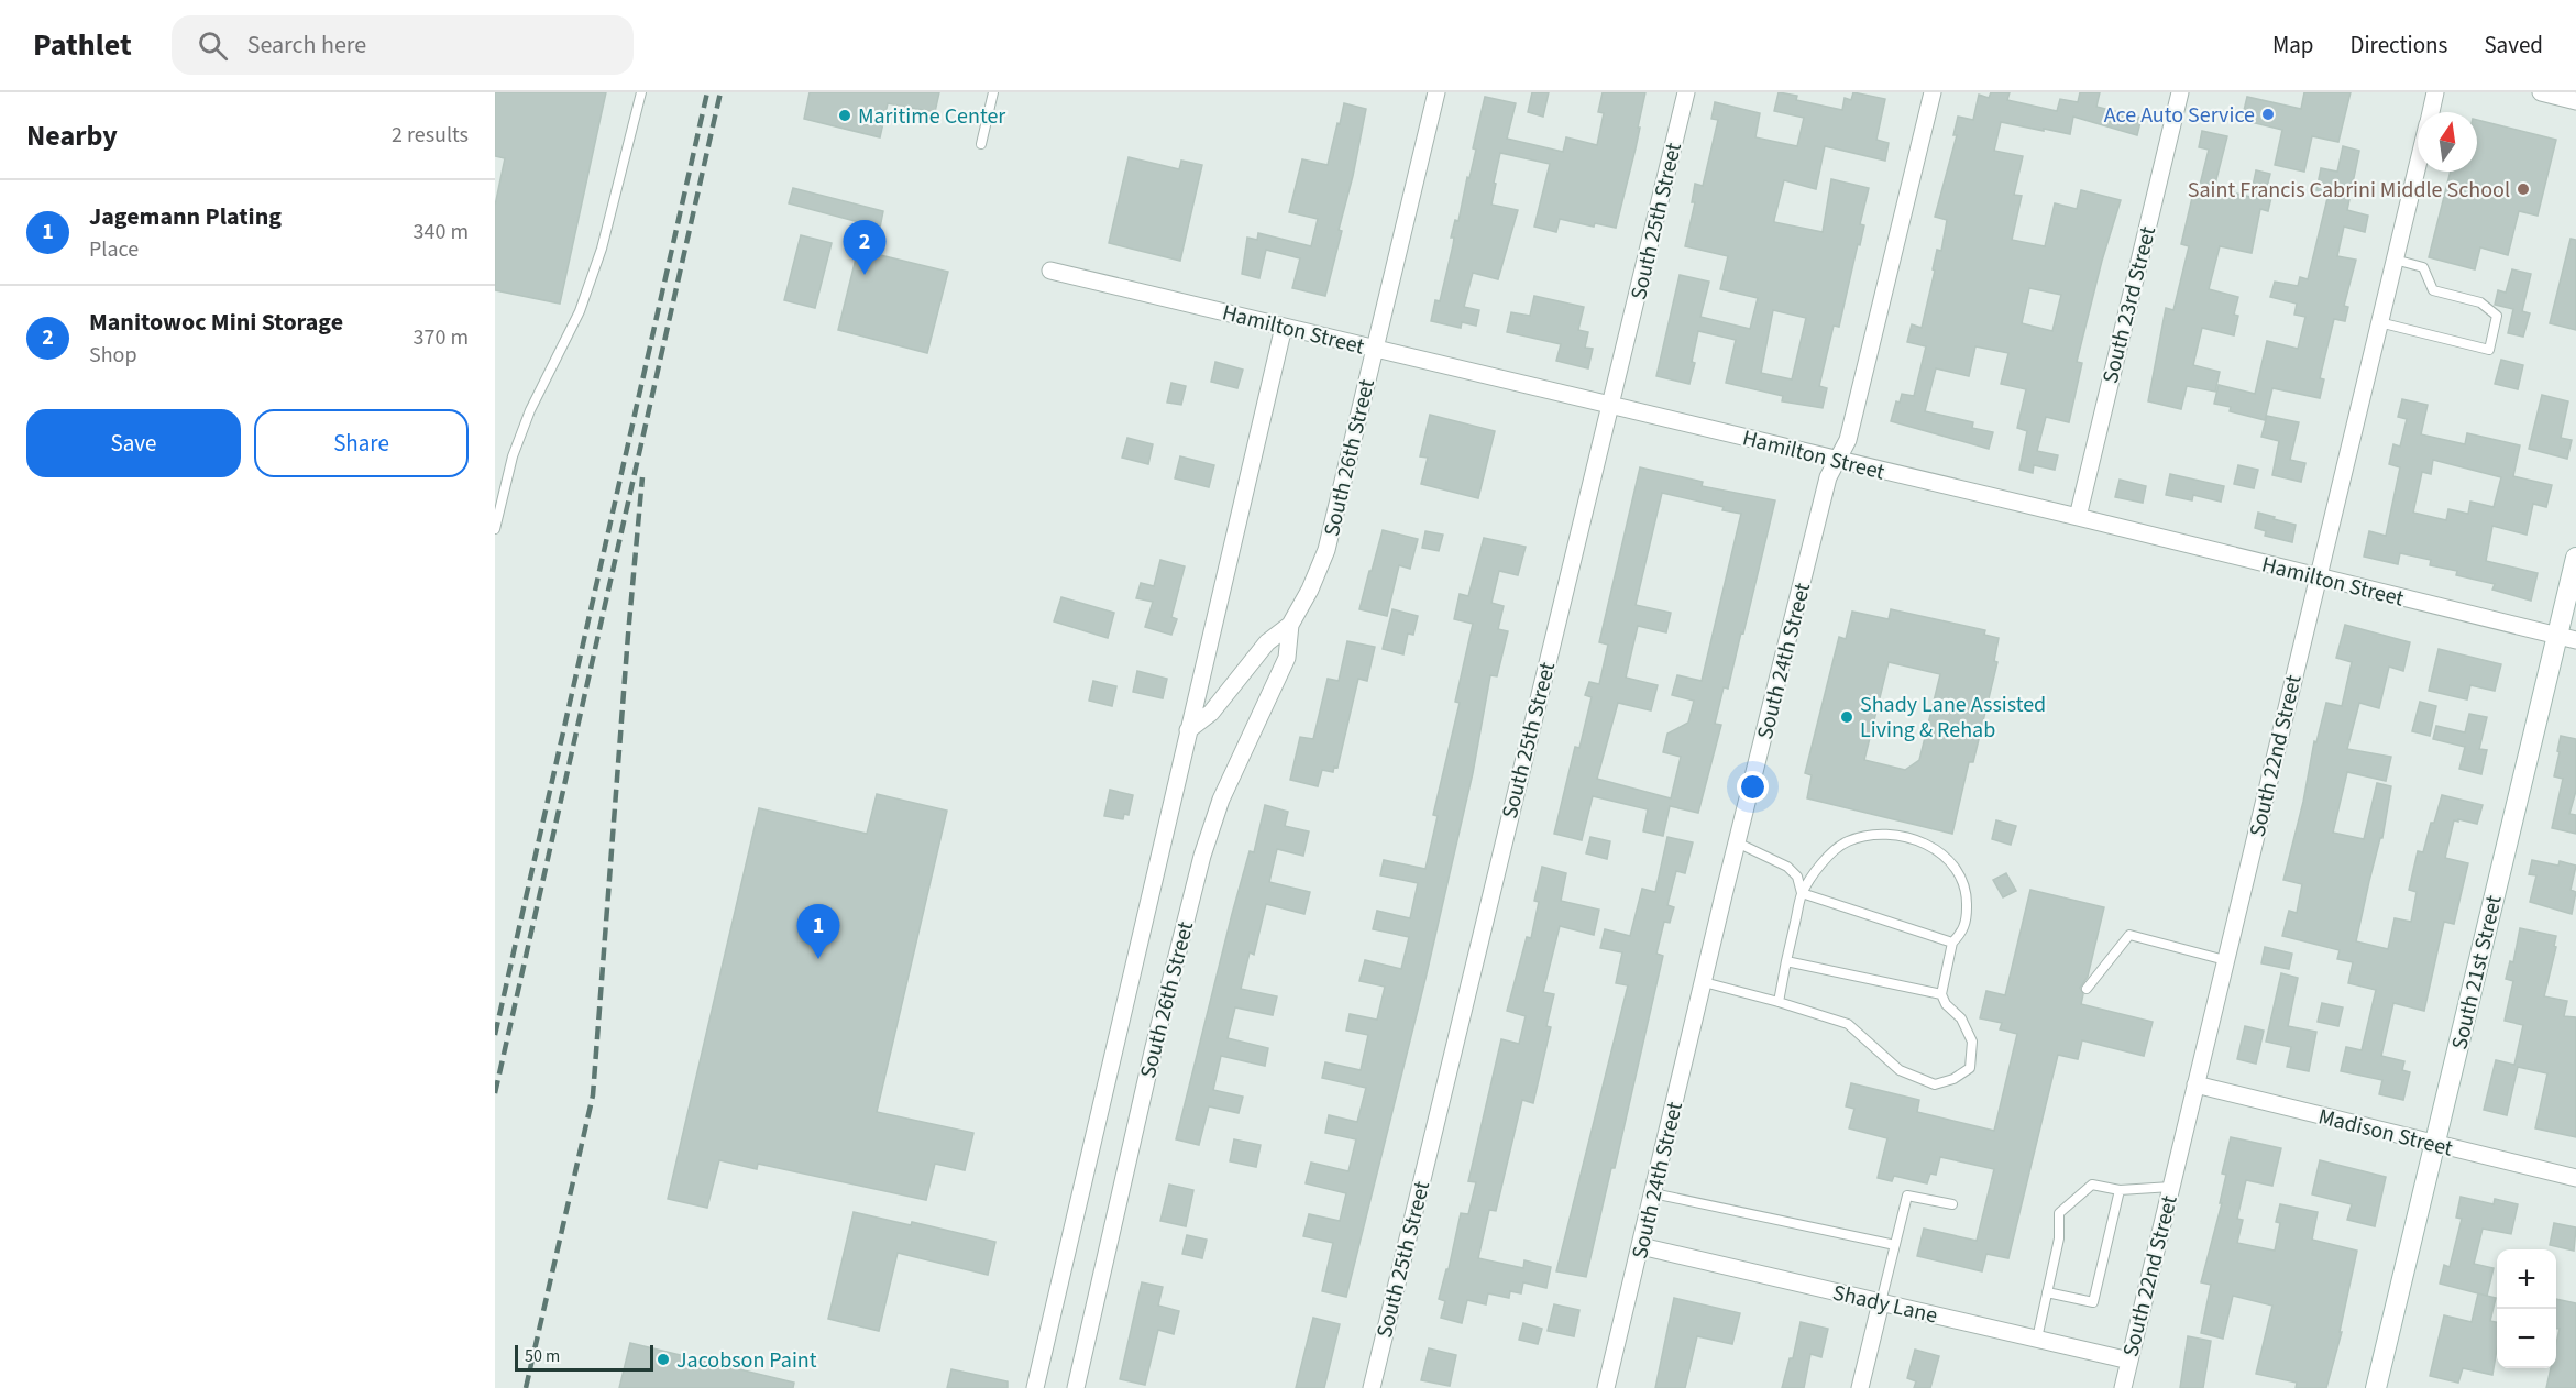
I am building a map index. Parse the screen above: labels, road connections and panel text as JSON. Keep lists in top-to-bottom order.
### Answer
{
  "streets": {
    "street": [
      "South 25th Street",
      "South 23rd Street",
      "Hamilton Street",
      "South 26th Street",
      "South 24th Street",
      "South 22nd Street",
      "South 21st Street",
      "Madison Street",
      "Shady Lane"
    ]
  },
  "crossings": [
    ["South 25th Street", "Hamilton Street"],
    ["South 23rd Street", "Hamilton Street"],
    ["Hamilton Street", "South 26th Street"],
    ["Hamilton Street", "South 24th Street"],
    ["Hamilton Street", "South 22nd Street"],
    ["Hamilton Street", "South 21st Street"],
    ["South 24th Street", "Shady Lane"],
    ["South 22nd Street", "Madison Street"],
    ["South 22nd Street", "Shady Lane"],
    ["South 21st Street", "Madison Street"]
  ],
  "places": [
    "Ace Auto Service",
    "Maritime Center",
    "Saint Francis Cabrini Middle School",
    "Shady Lane Assisted Living & Rehab",
    "Jacobson Paint"
  ],
  "scale_bar": "50 m",
  "north": "top",
  "page": {
    "header": "Pathlet",
    "search": "Search here",
    "nav": ["Map", "Directions", "Saved"],
    "heading": ["Nearby", "2 results"],
    "list": [
      {
        "mark": "1",
        "name": "Jagemann Plating",
        "note": "Place",
        "value": "340 m"
      },
      {
        "mark": "2",
        "name": "Manitowoc Mini Storage",
        "note": "Shop",
        "value": "370 m"
      }
    ],
    "pins": ["2", "1"],
    "buttons": ["Save", "Share"],
    "map_buttons": ["+", "−"],
    "scale": "50 m"
  }
}
